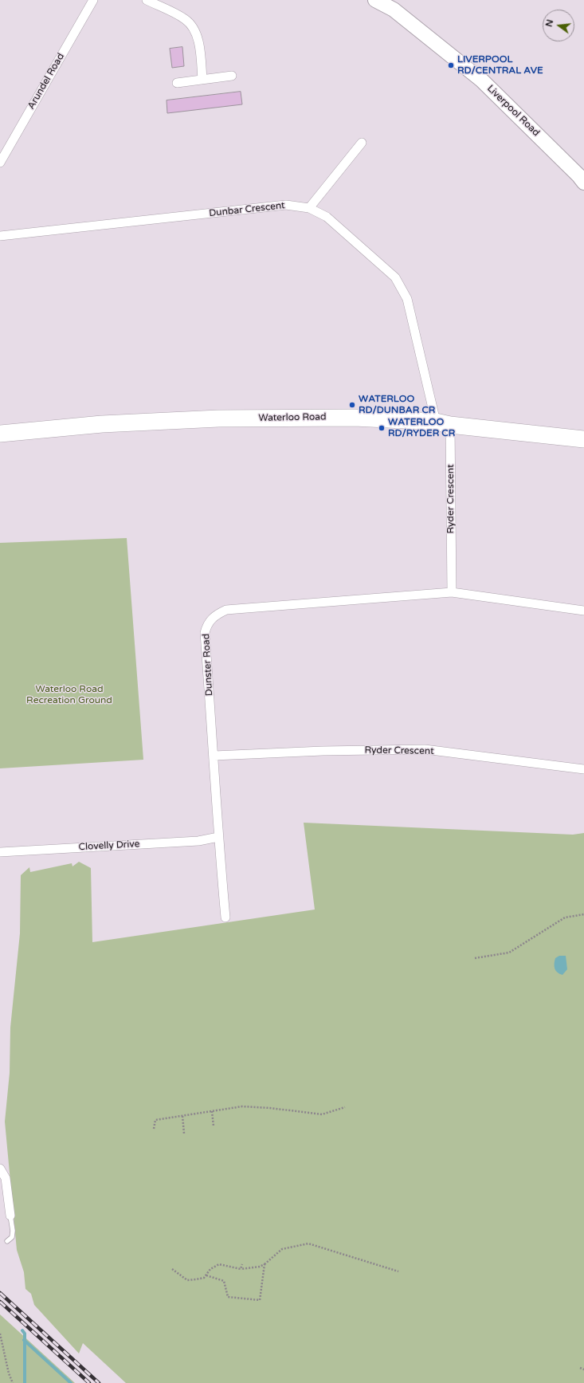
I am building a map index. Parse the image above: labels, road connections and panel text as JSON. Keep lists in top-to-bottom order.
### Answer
{
  "streets": {
    "highway": ["Waterloo Road"],
    "main road": ["Liverpool Road"],
    "street": [
      "Arundel Road",
      "Dunbar Crescent",
      "Ryder Crescent",
      "Dunster Road",
      "Clovelly Drive"
    ]
  },
  "crossings": [
    ["Dunbar Crescent", "Waterloo Road"],
    ["Dunbar Crescent", "Ryder Crescent"],
    ["Waterloo Road", "Ryder Crescent"],
    ["Ryder Crescent", "Dunster Road"],
    ["Dunster Road", "Clovelly Drive"]
  ],
  "parks": ["Waterloo Road Recreation Ground"],
  "places": ["LIVERPOOL RD/CENTRAL AVE", "WATERLOO RD/DUNBAR CR", "WATERLOO RD/RYDER CR"],
  "north": "left"
}
